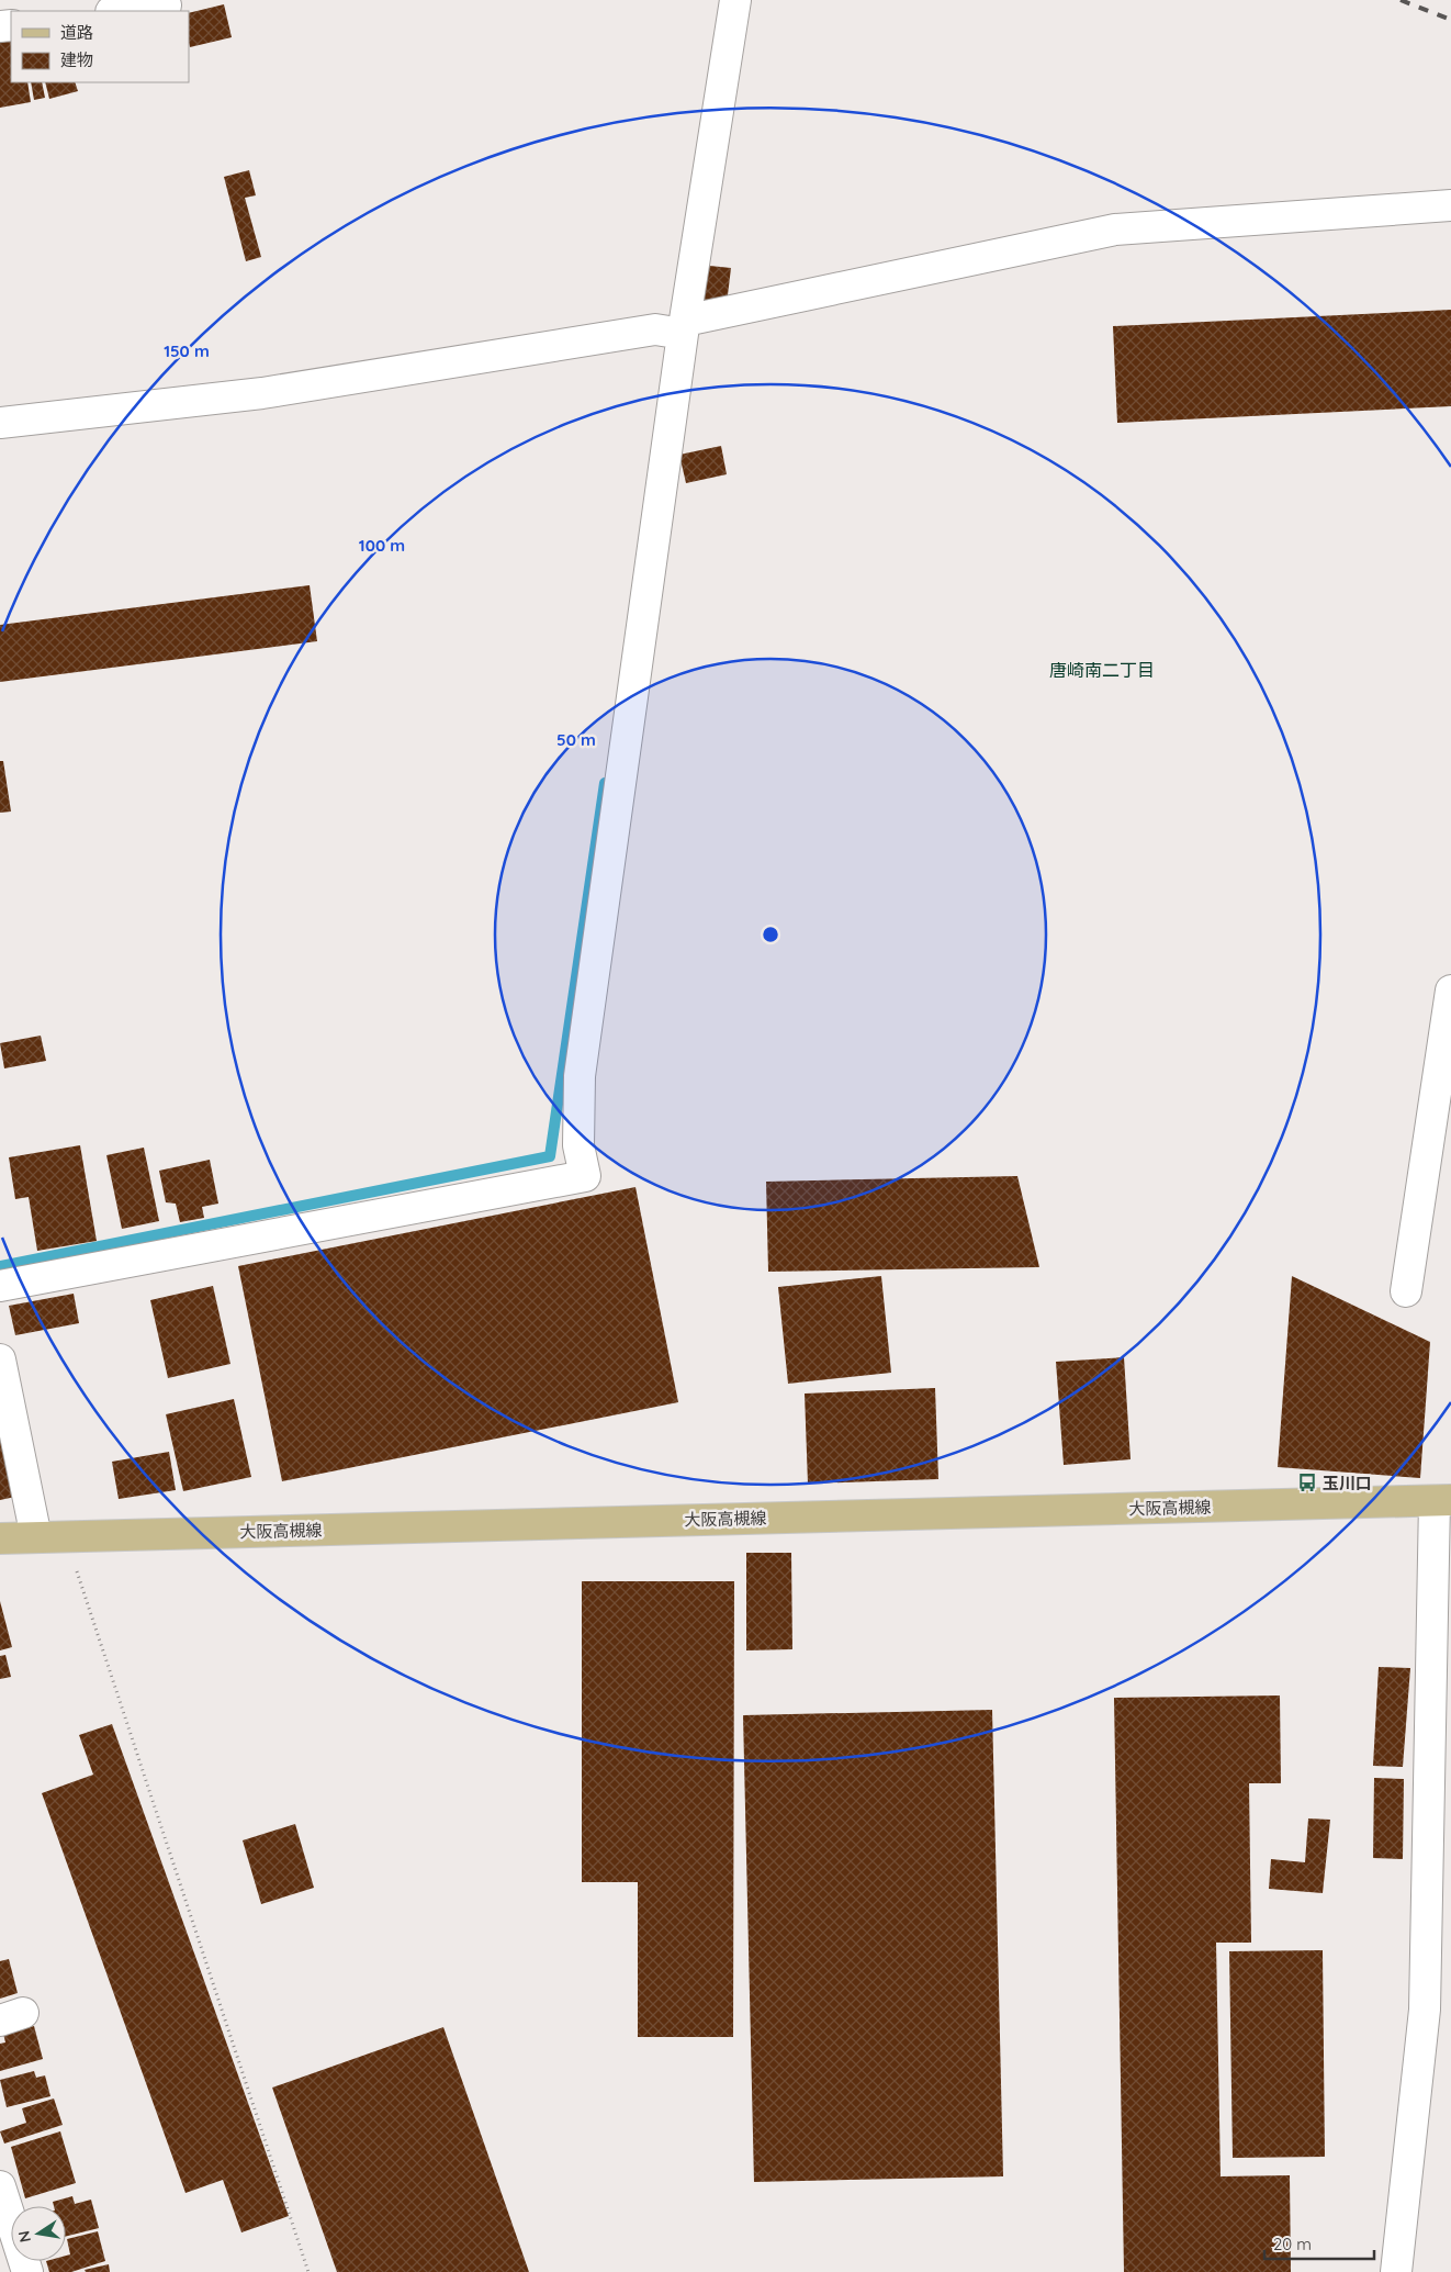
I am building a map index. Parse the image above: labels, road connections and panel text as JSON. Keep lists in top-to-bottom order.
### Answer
{
  "streets": {
    "main road": ["大阪高槻線"]
  },
  "districts": ["唐崎南二丁目"],
  "places": {
    "bus stop": ["玉川口"]
  },
  "legend": ["道路", "建物"],
  "scale_bar": "20 m",
  "north": "left",
  "rings": ["150 m", "100 m", "50 m"]
}
